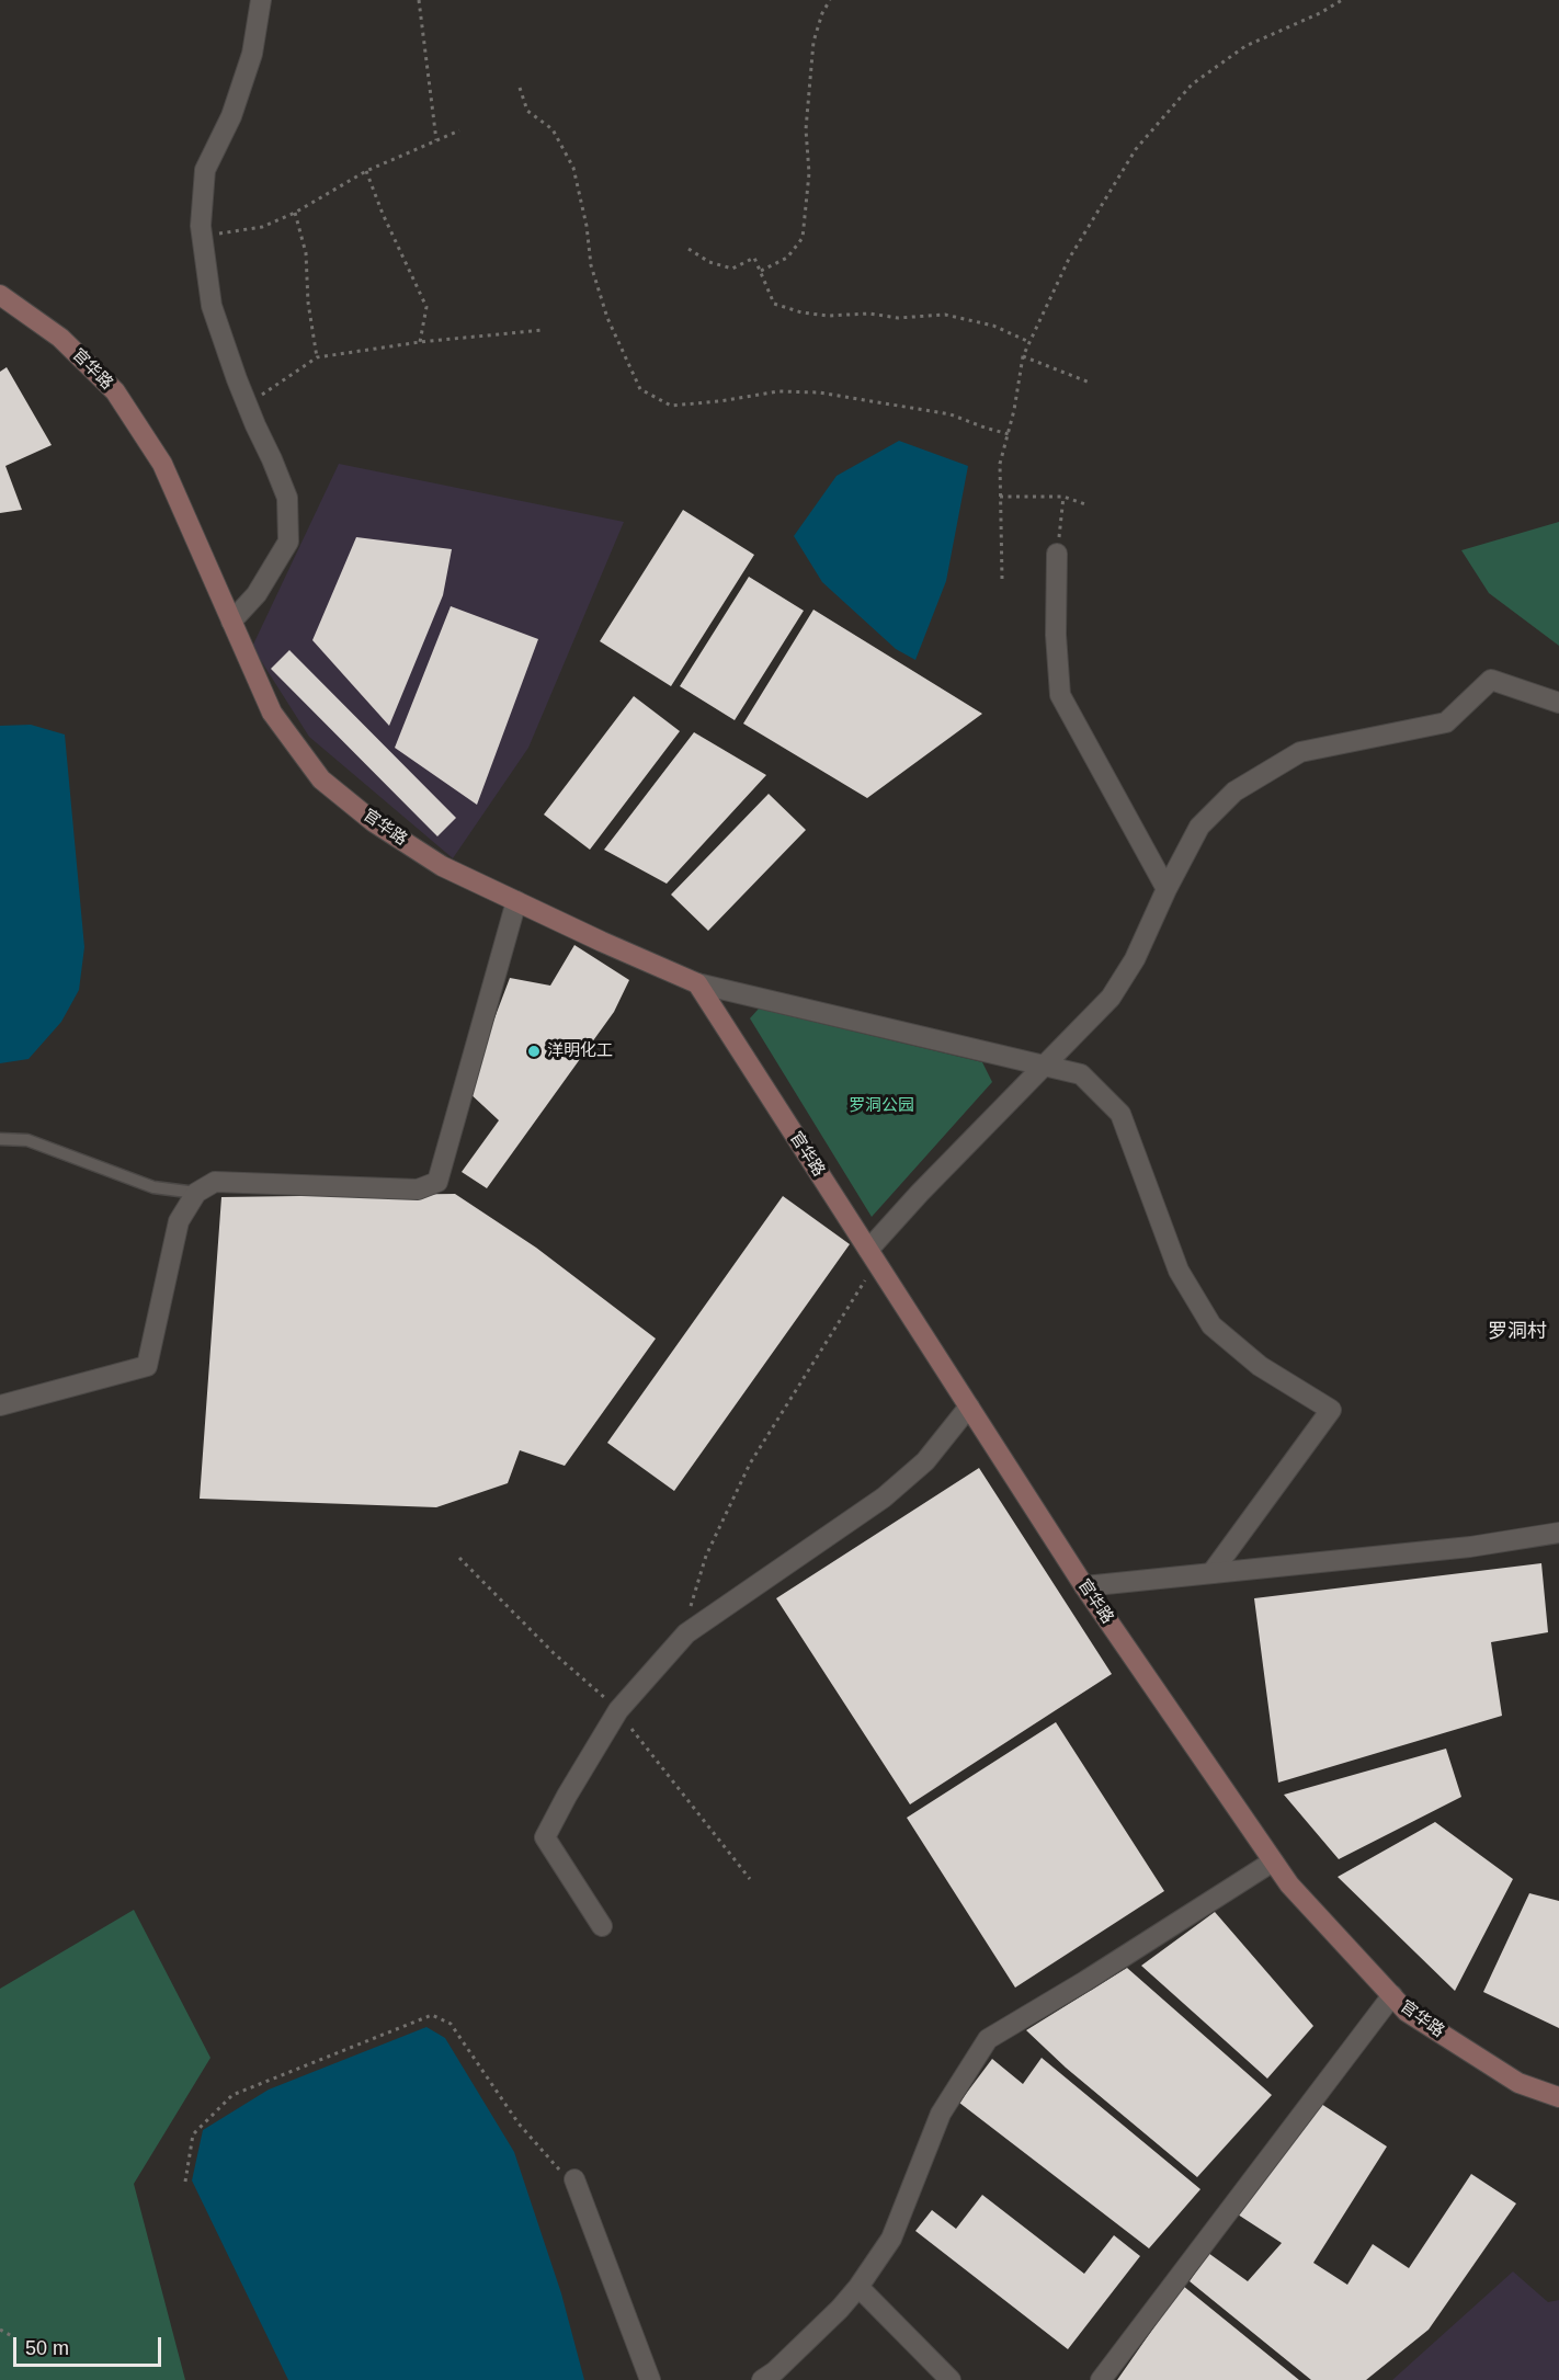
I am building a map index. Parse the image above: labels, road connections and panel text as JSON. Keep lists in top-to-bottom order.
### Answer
{
  "streets": {
    "main road": ["官华路"]
  },
  "districts": ["罗洞村"],
  "parks": ["罗洞公园"],
  "places": ["洋明化工"],
  "scale_bar": "50 m"
}
